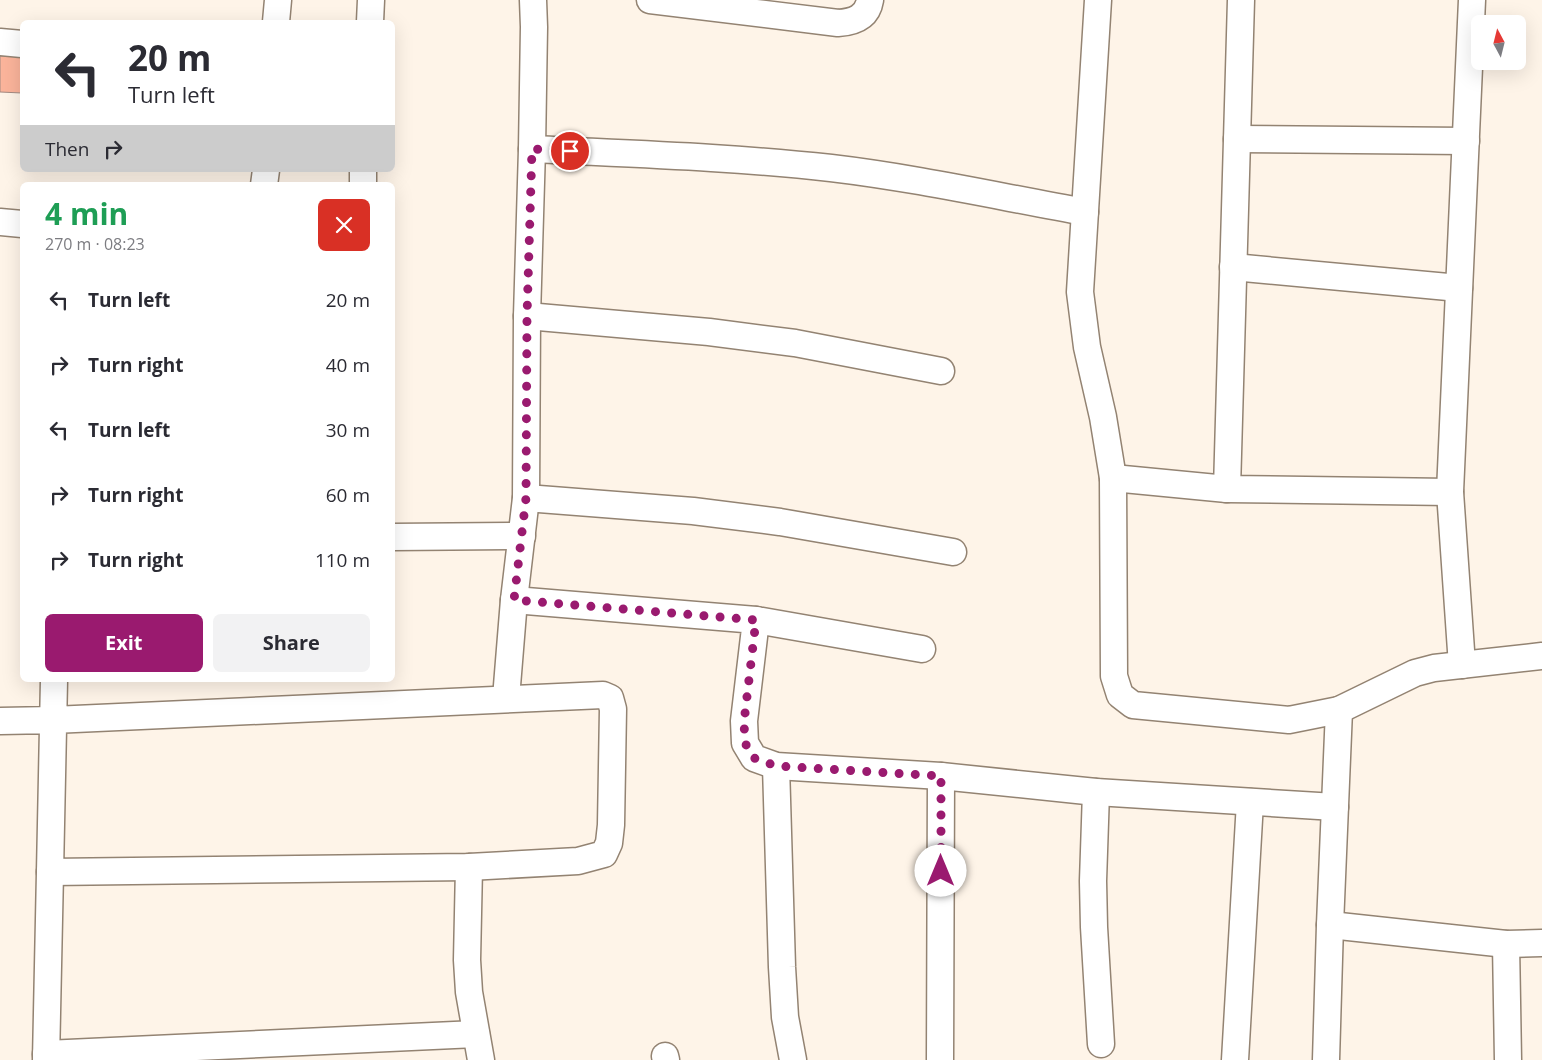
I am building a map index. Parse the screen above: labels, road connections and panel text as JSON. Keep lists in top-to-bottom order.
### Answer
{
  "north": "top",
  "page": {
    "turn": ["20 m", "Turn left"],
    "then": "Then",
    "heading": ["4 min", "270 m · 08:23"],
    "list": [
      {
        "name": "Turn left",
        "value": "20 m"
      },
      {
        "name": "Turn right",
        "value": "40 m"
      },
      {
        "name": "Turn left",
        "value": "30 m"
      },
      {
        "name": "Turn right",
        "value": "60 m"
      },
      {
        "name": "Turn right",
        "value": "110 m"
      }
    ],
    "buttons": ["Exit", "Share"]
  }
}
